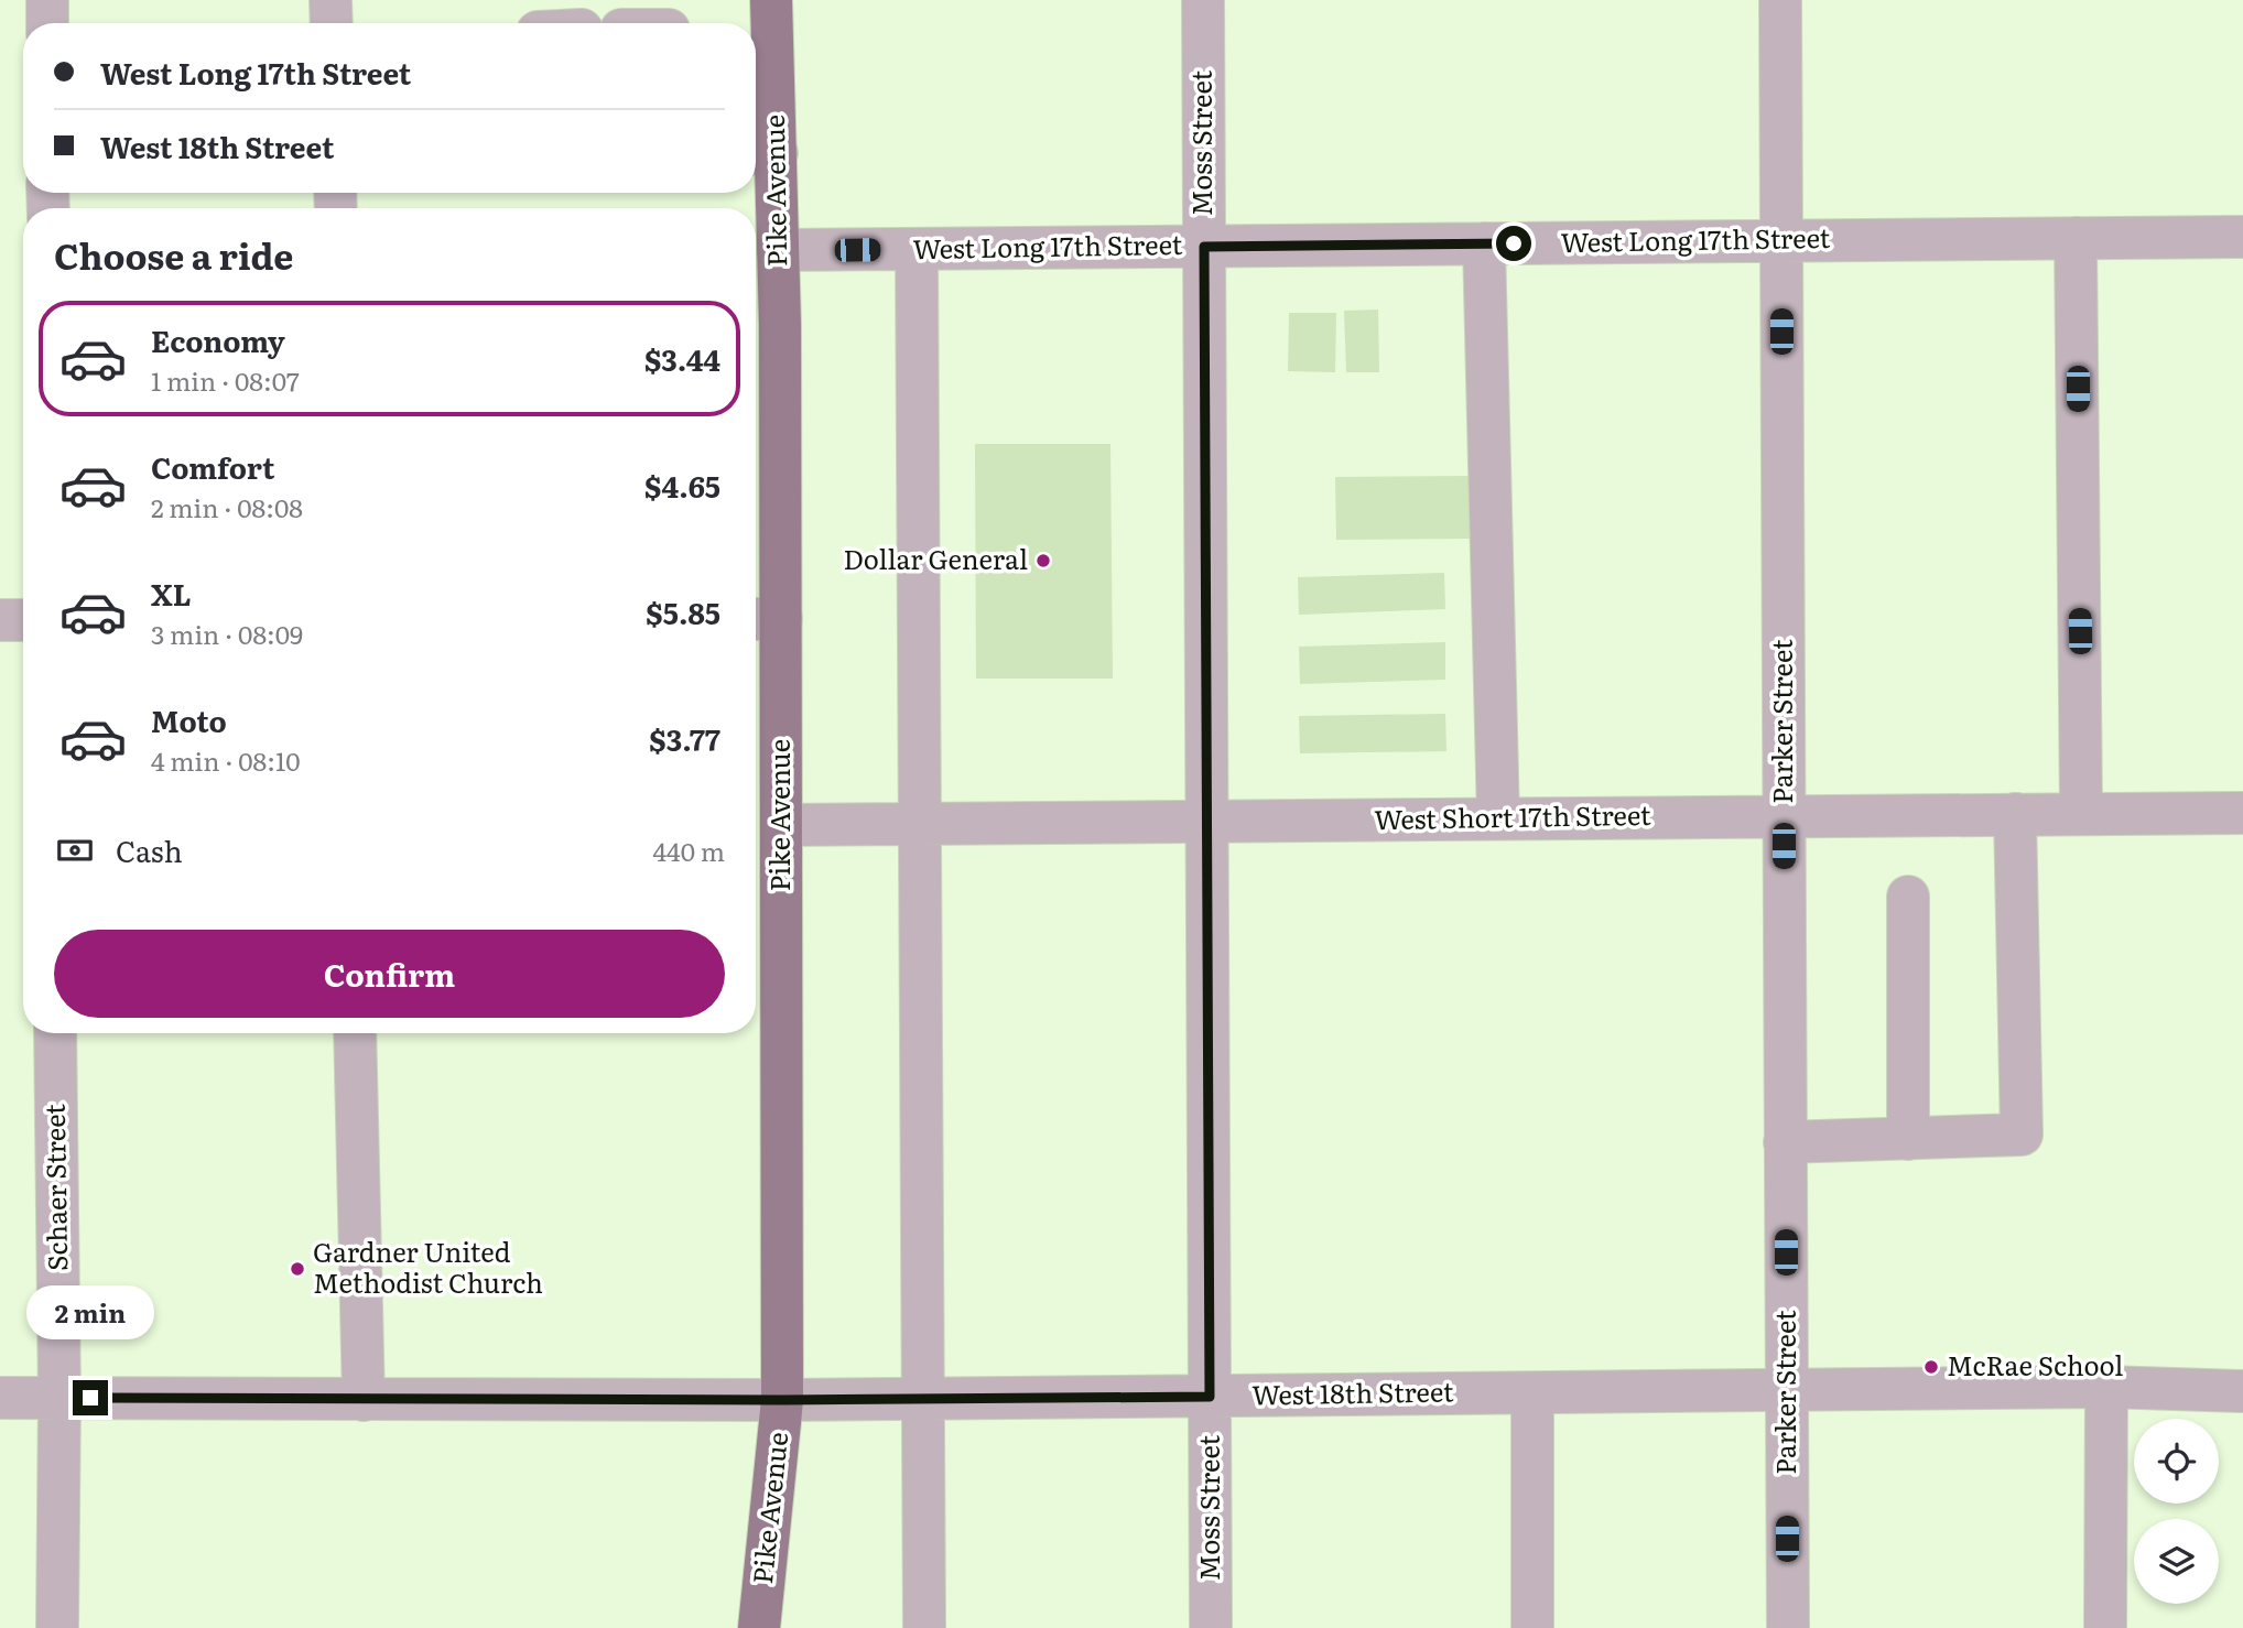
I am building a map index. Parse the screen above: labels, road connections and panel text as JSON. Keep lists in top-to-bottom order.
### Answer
{
  "streets": {
    "main road": ["Pike Avenue"],
    "street": [
      "Moss Street",
      "West Long 17th Street",
      "Parker Street",
      "West Short 17th Street",
      "Schaer Street",
      "West 18th Street"
    ]
  },
  "crossings": [
    ["Moss Street", "West Long 17th Street"],
    ["Moss Street", "West Short 17th Street"],
    ["Moss Street", "West 18th Street"],
    ["Pike Avenue", "West Long 17th Street"],
    ["Pike Avenue", "West Short 17th Street"],
    ["Pike Avenue", "West 18th Street"],
    ["West Long 17th Street", "Parker Street"],
    ["Parker Street", "West Short 17th Street"],
    ["Parker Street", "West 18th Street"],
    ["Schaer Street", "West 18th Street"]
  ],
  "places": ["Dollar General", "Gardner United Methodist Church", "McRae School"],
  "page": {
    "banner": ["West Long 17th Street", "West 18th Street"],
    "heading": "Choose a ride",
    "list": [
      {
        "name": "Economy",
        "note": "1 min · 08:07",
        "value": "$3.44"
      },
      {
        "name": "Comfort",
        "note": "2 min · 08:08",
        "value": "$4.65"
      },
      {
        "name": "XL",
        "note": "3 min · 08:09",
        "value": "$5.85"
      },
      {
        "name": "Moto",
        "note": "4 min · 08:10",
        "value": "$3.77"
      }
    ],
    "pay": ["Cash", "440 m"],
    "buttons": "Confirm",
    "bubble": "2 min"
  }
}
